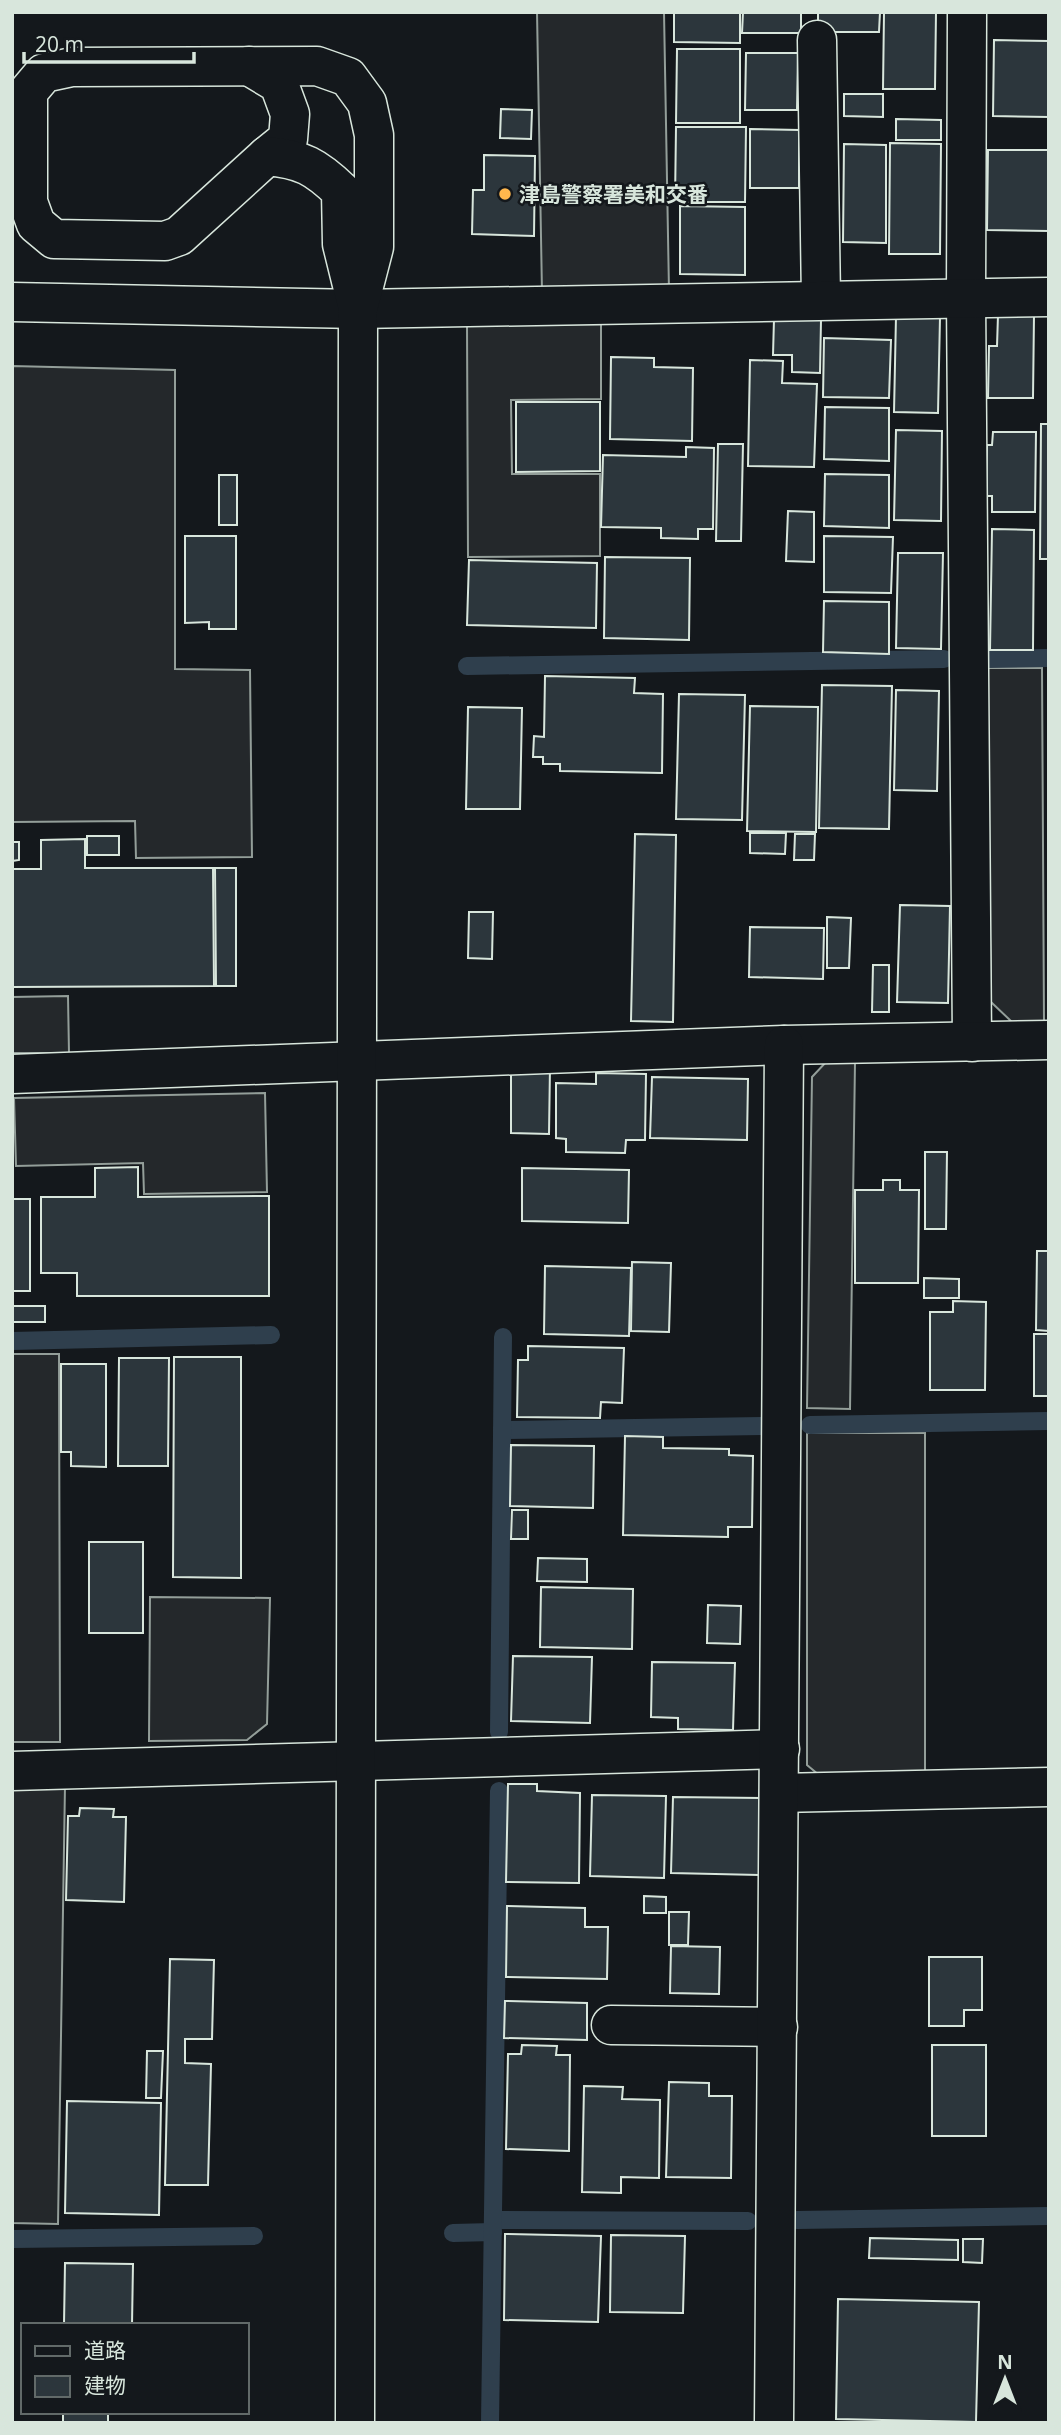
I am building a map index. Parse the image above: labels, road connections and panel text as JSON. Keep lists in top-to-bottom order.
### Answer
{
  "places": ["津島警察署美和交番"],
  "legend": ["道路", "建物"],
  "scale_bar": "20 m",
  "north": "top"
}
